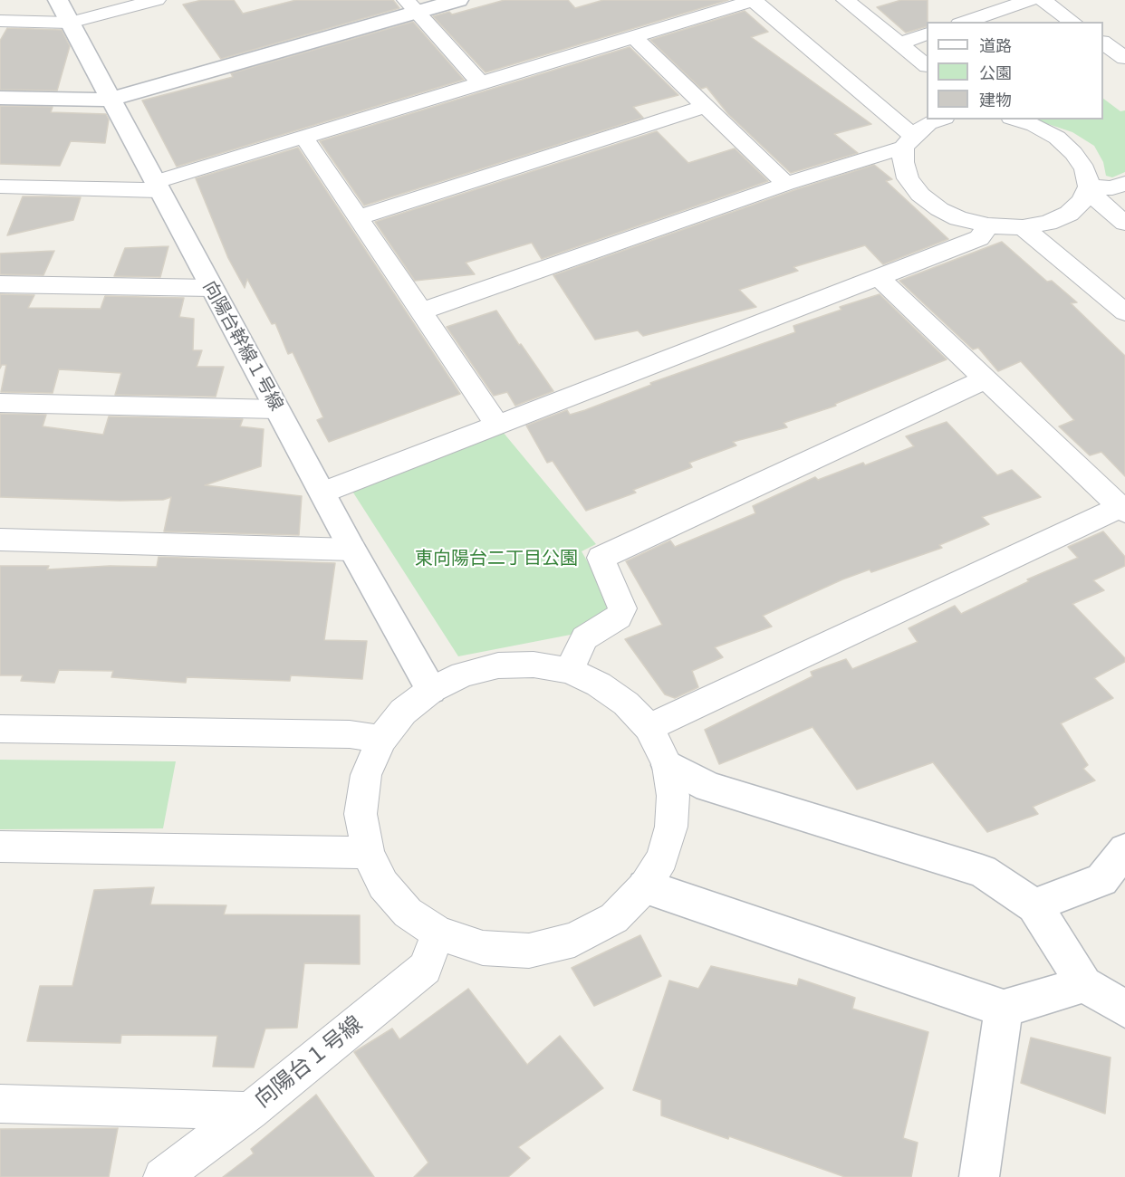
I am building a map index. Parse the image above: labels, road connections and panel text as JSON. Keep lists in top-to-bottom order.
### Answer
{
  "streets": {
    "street": ["向陽台幹線１号線", "向陽台１号線"]
  },
  "parks": ["東向陽台二丁目公園"],
  "legend": ["道路", "公園", "建物"]
}
